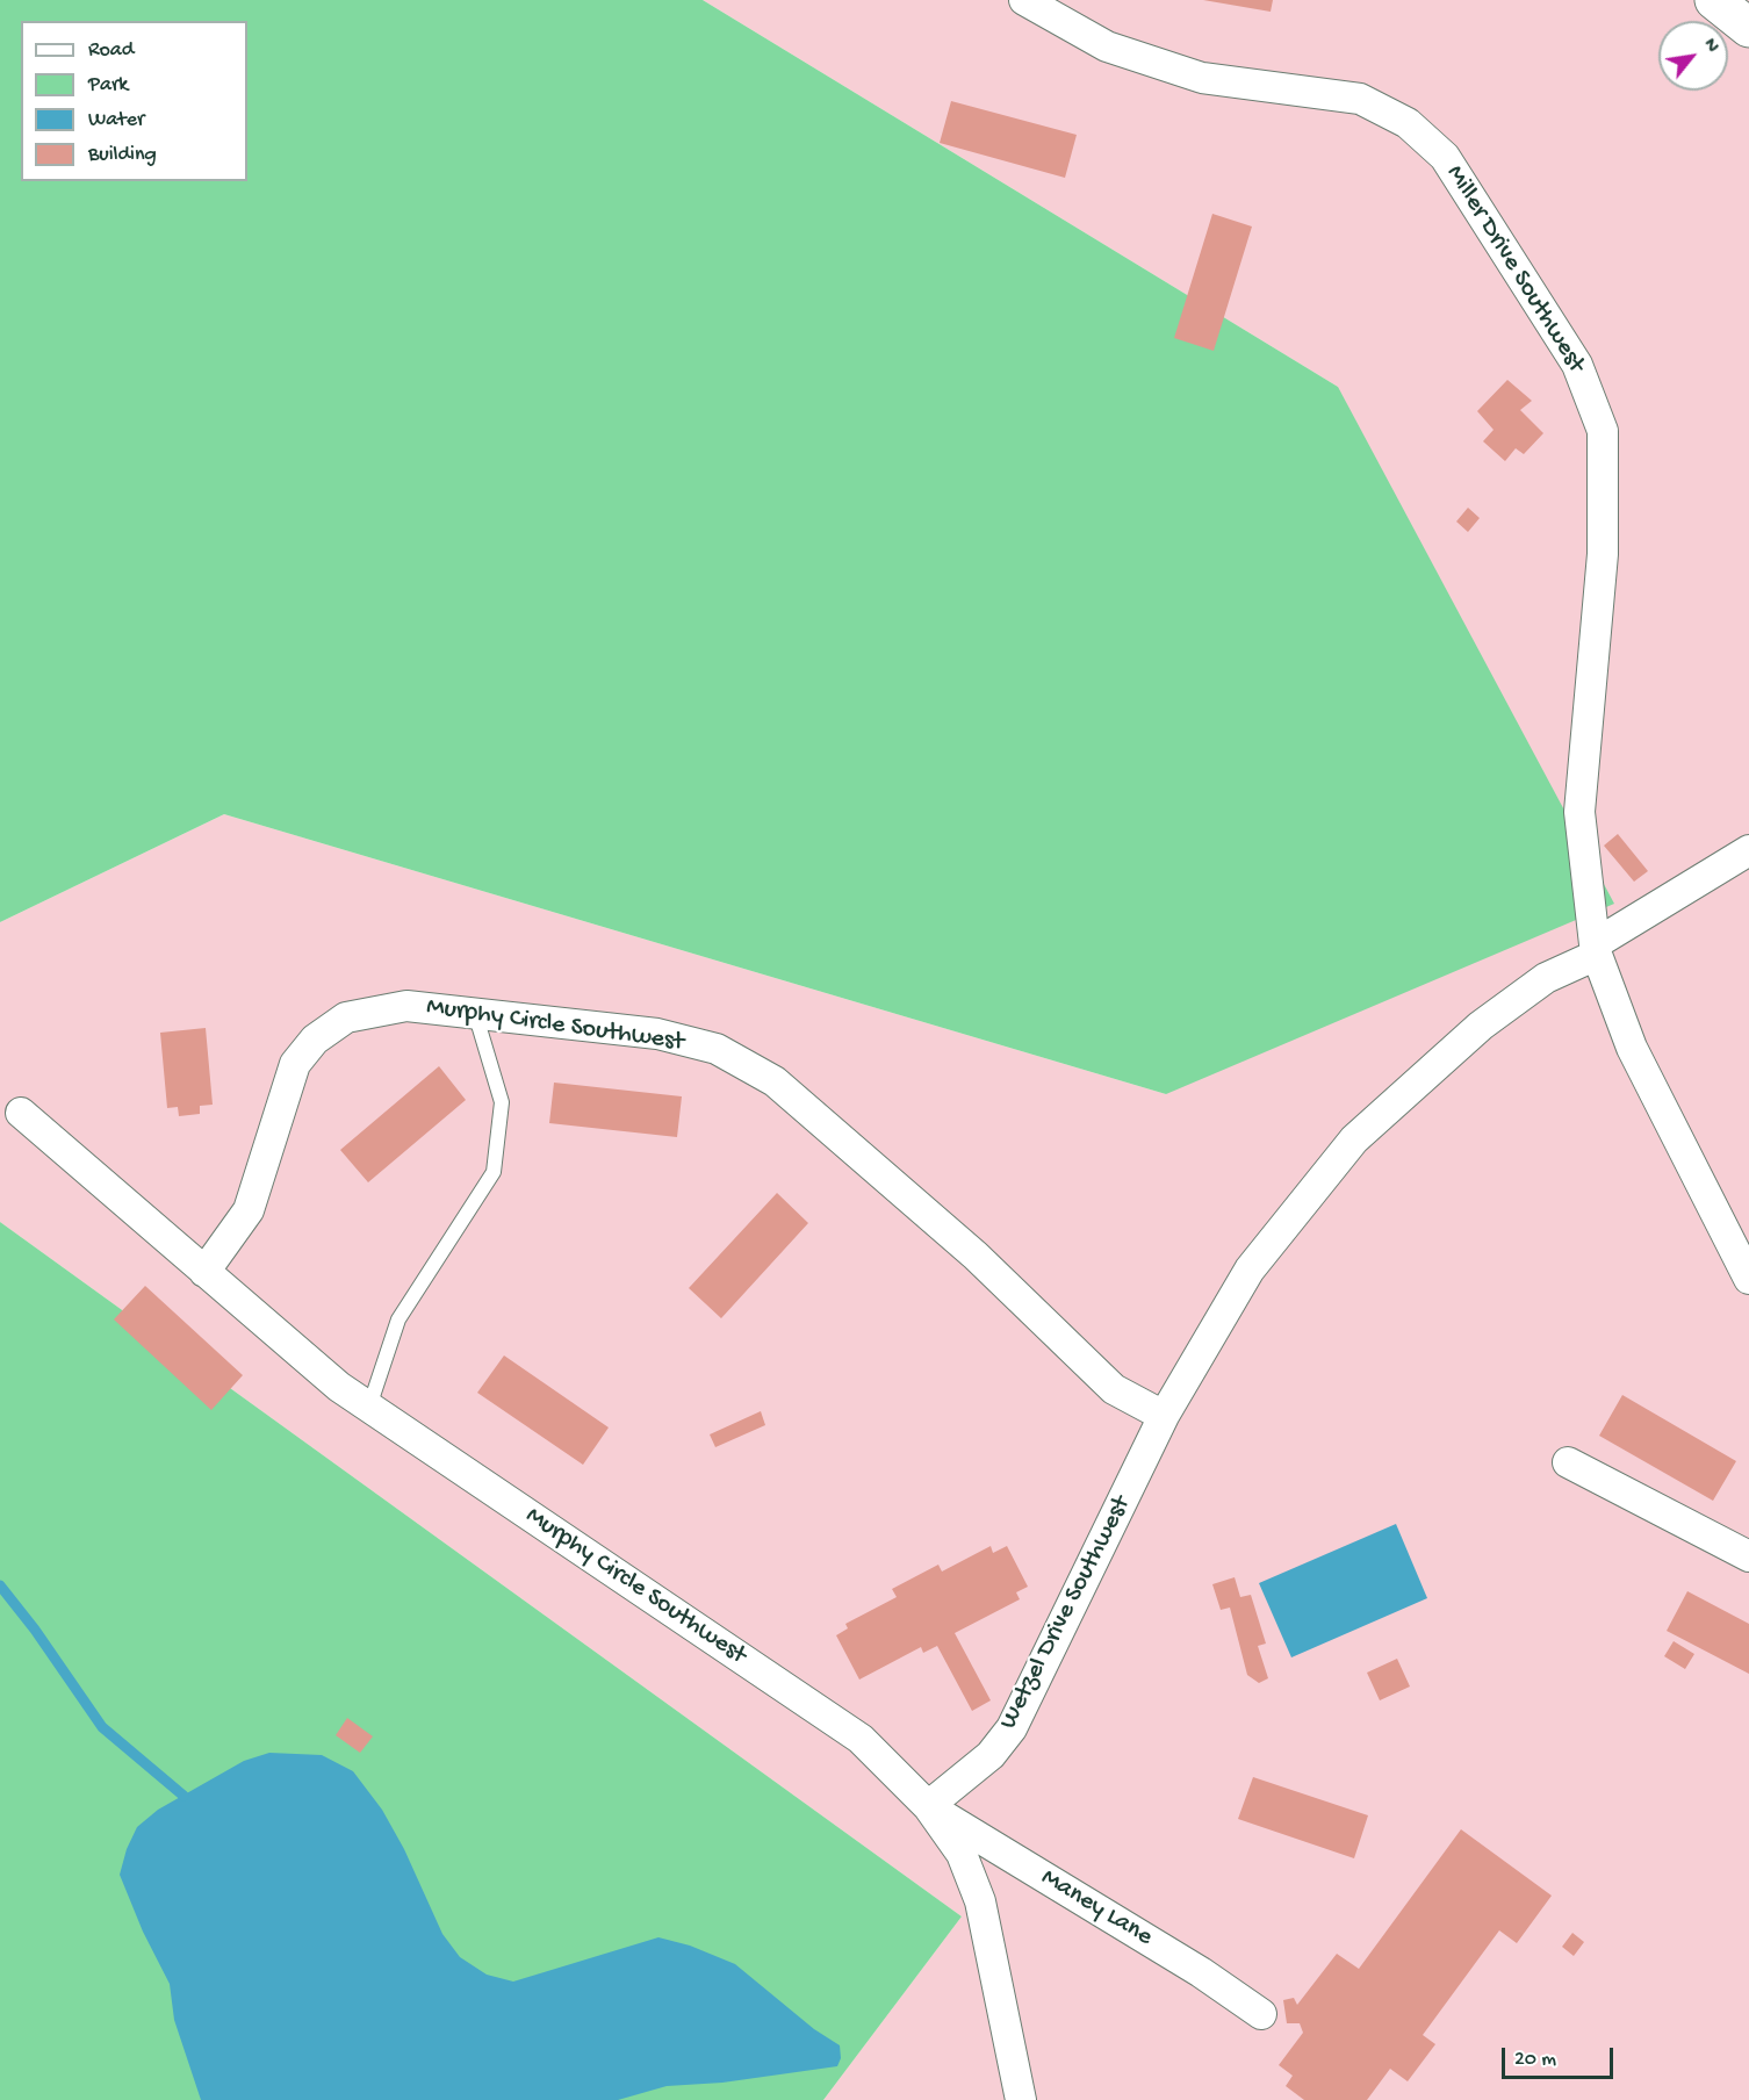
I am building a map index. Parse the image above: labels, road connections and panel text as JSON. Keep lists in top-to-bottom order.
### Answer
{
  "streets": {
    "street": [
      "Miller Drive Southwest",
      "Murphy Circle Southwest",
      "Wetzel Drive Southwest",
      "Maney Lane"
    ]
  },
  "crossings": [
    ["Murphy Circle Southwest", "Wetzel Drive Southwest"],
    ["Murphy Circle Southwest", "Maney Lane"],
    ["Wetzel Drive Southwest", "Maney Lane"]
  ],
  "legend": [
    "Road",
    "Park",
    "Water",
    "Building"
  ],
  "scale_bar": "20 m",
  "north": "top right"
}
